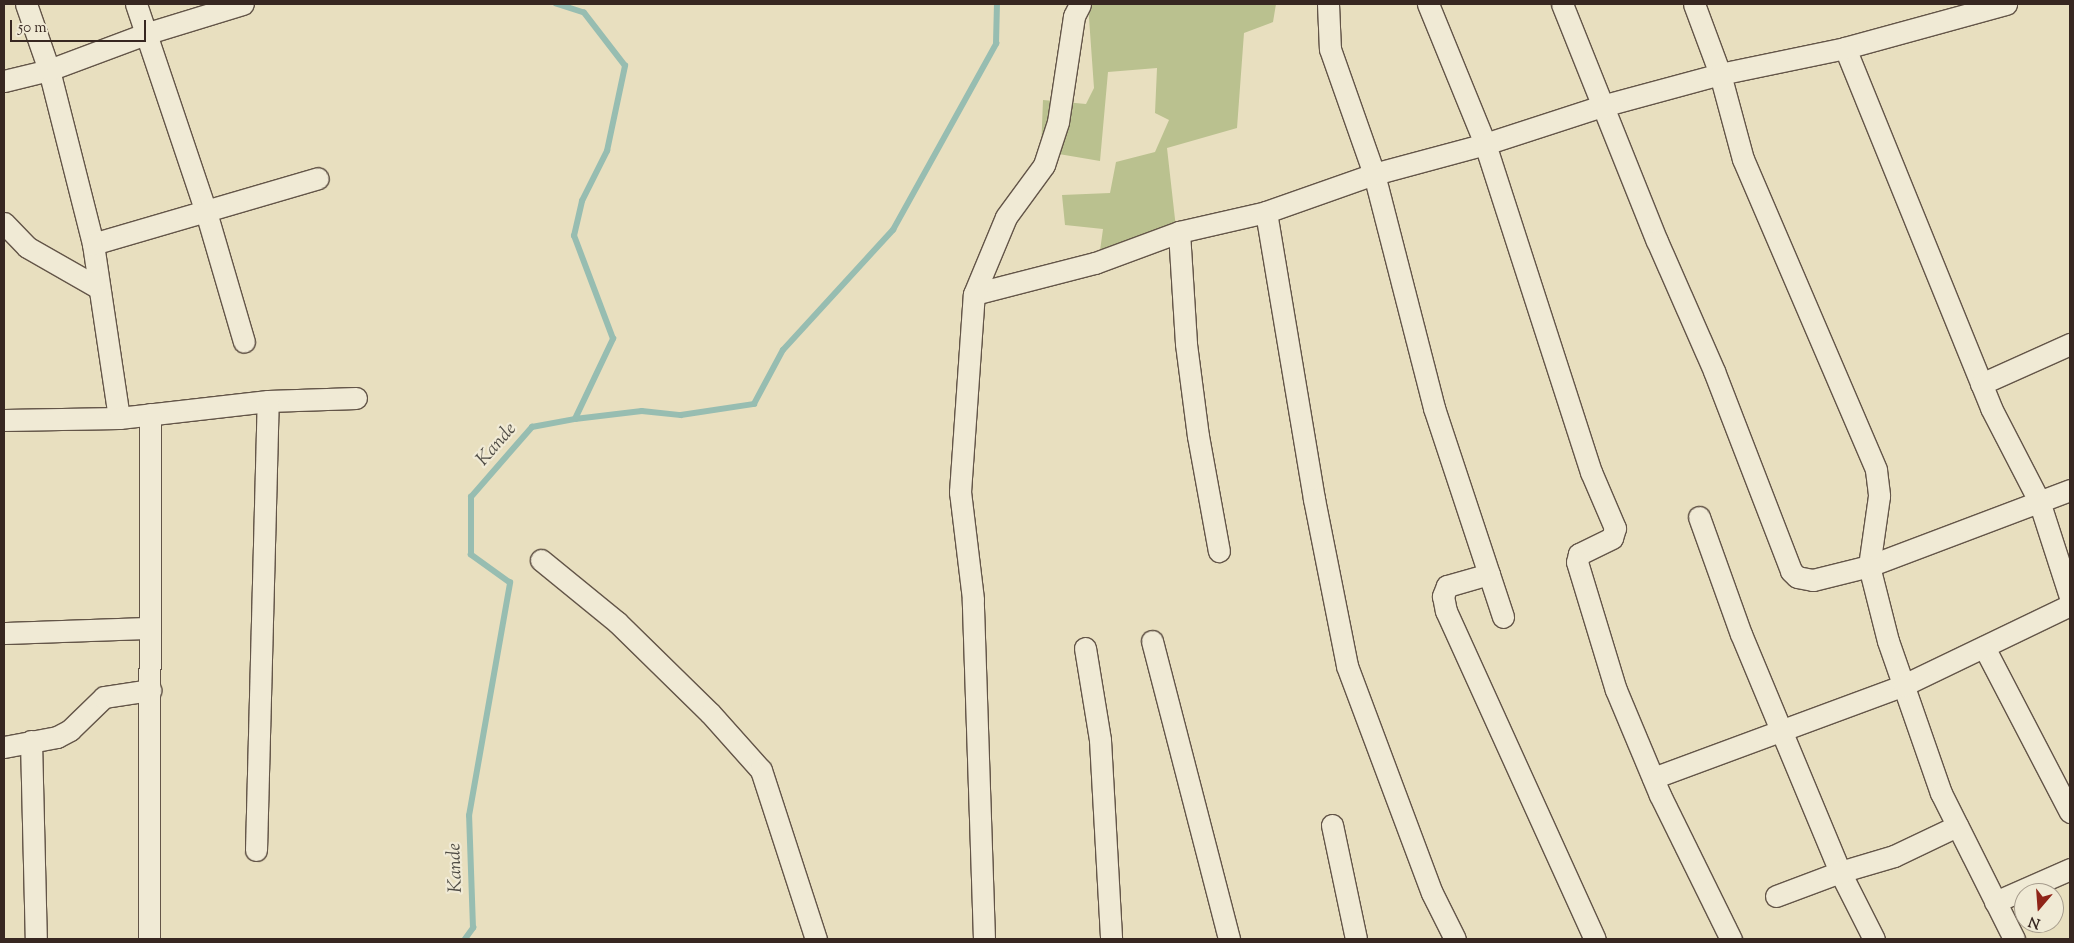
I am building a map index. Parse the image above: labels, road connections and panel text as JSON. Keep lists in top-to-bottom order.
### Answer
{
  "water": ["Kande"],
  "scale_bar": "50 m",
  "north": "bottom"
}
